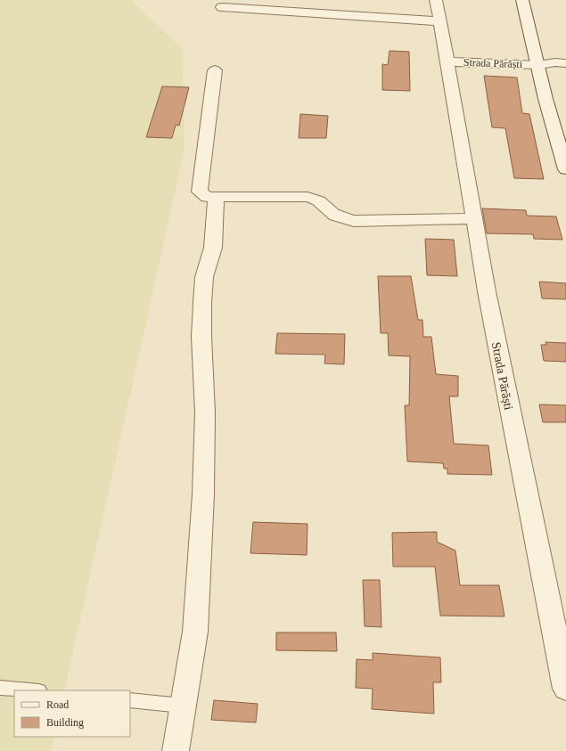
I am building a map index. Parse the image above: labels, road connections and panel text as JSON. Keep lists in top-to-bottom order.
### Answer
{
  "streets": {
    "street": ["Strada Părăști"]
  },
  "legend": ["Road", "Building"]
}
